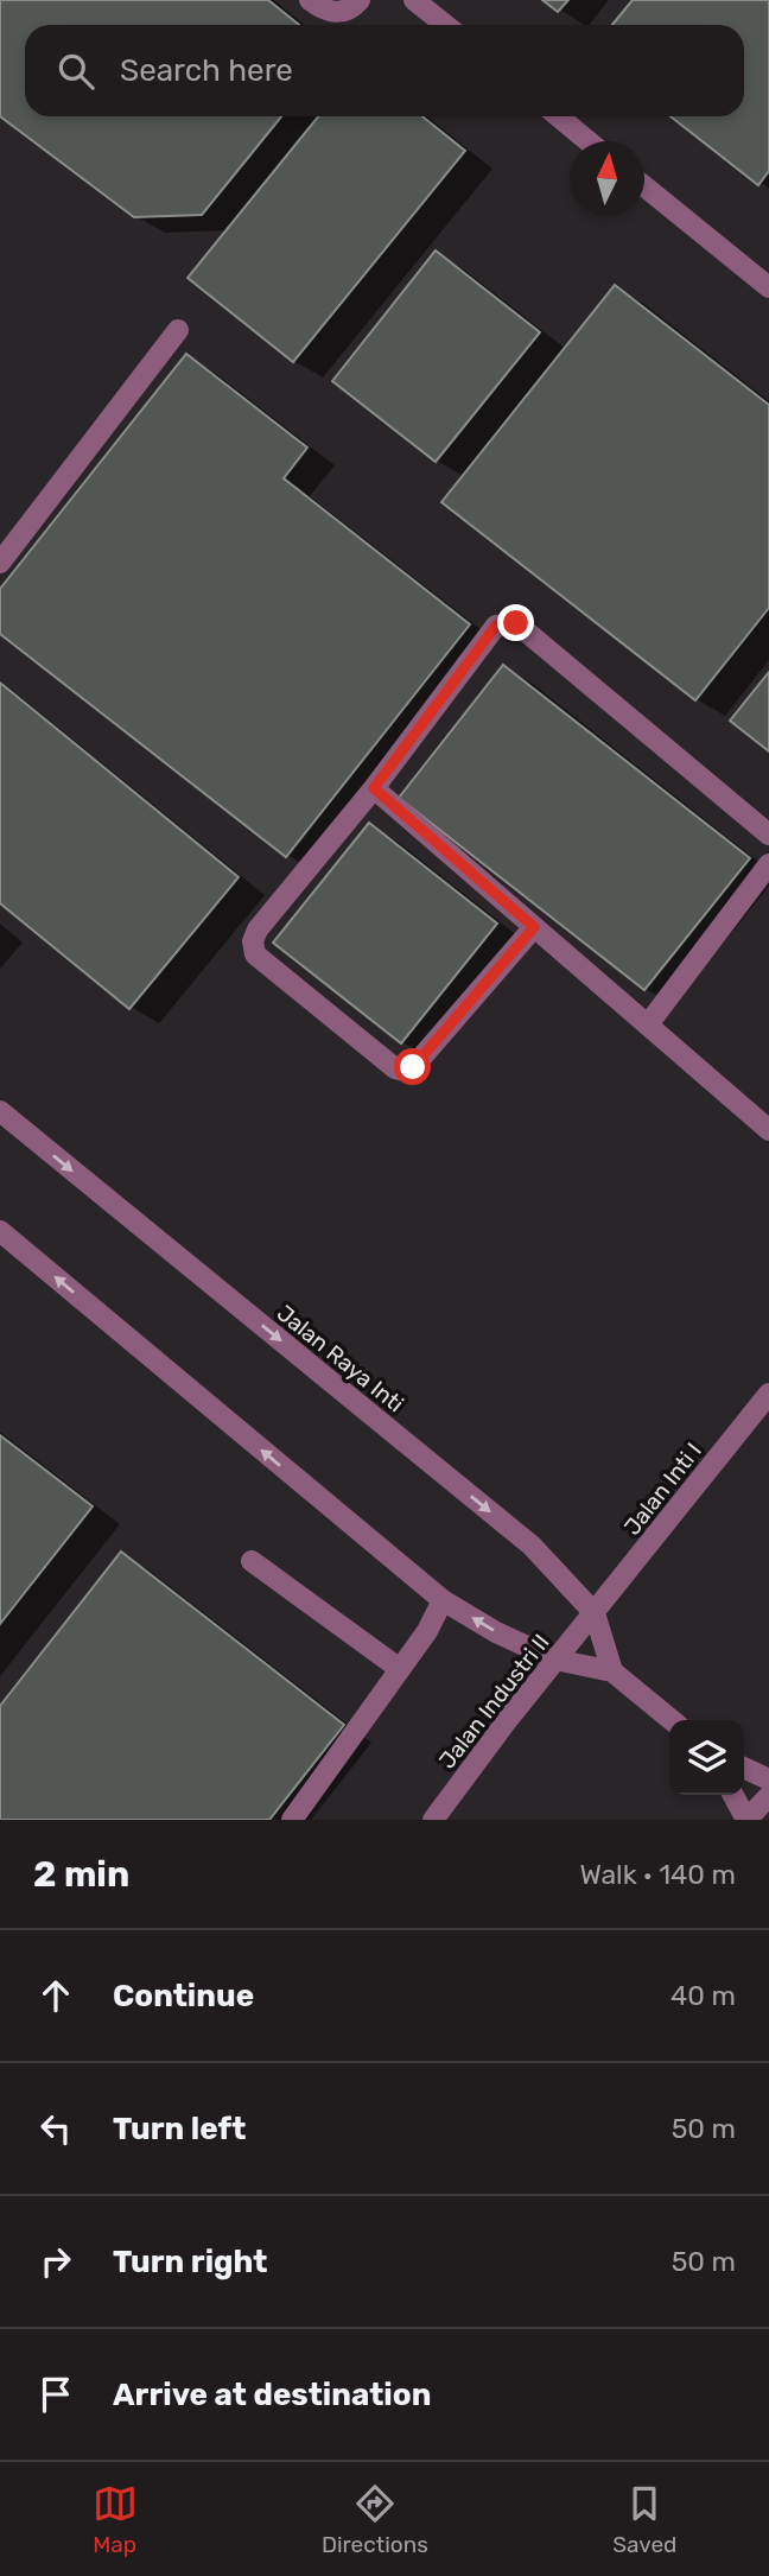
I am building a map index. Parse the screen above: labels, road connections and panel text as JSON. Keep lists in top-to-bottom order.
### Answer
{
  "streets": {
    "street": ["Jalan Raya Inti", "Jalan Inti I", "Jalan Industri II"]
  },
  "crossings": [
    ["Jalan Raya Inti", "Jalan Inti I"],
    ["Jalan Raya Inti", "Jalan Industri II"],
    ["Jalan Inti I", "Jalan Industri II"]
  ],
  "north": "top",
  "page": {
    "search": "Search here",
    "heading": ["2 min", "Walk · 140 m"],
    "list": [
      ["Continue", "40 m"],
      ["Turn left", "50 m"],
      ["Turn right", "50 m"],
      "Arrive at destination"
    ],
    "nav": ["Map", "Directions", "Saved"]
  }
}
